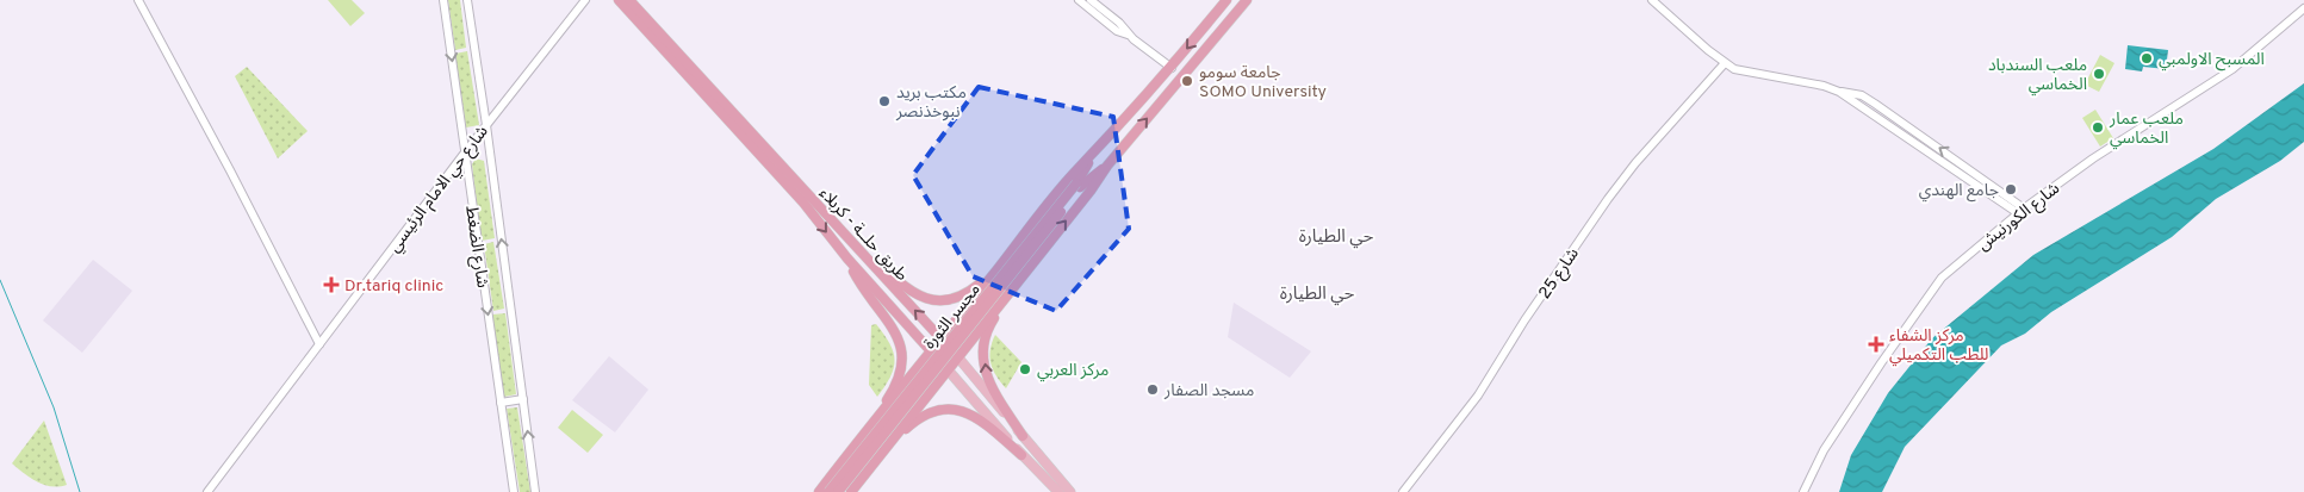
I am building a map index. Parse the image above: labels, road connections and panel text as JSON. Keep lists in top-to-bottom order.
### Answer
{
  "streets": {
    "highway": ["طريق حلــة - كربلاء", "مجسر الثورة"],
    "street": [
      "شارع حي الامام الرئيسي",
      "شارع الكورنيش",
      "شارع الضغط",
      "شارع 25"
    ]
  },
  "crossings": [
    ["شارع حي الامام الرئيسي", "شارع الضغط"]
  ],
  "districts": ["حي الطيارة", "حي الطيارة"],
  "places": {
    "other": [
      "المسبح الاولمبي",
      "ملعب السندباد الخماسي",
      "جامعة سومو SOMO University",
      "مكتب بريد نبوخذنصر",
      "ملعب عمار الخماسي",
      "جامع الهندي",
      "مركز العربي",
      "مسجد الصفار"
    ],
    "health": ["Dr.tariq clinic", "مركز الشفاء للطب التكميلي"]
  }
}
